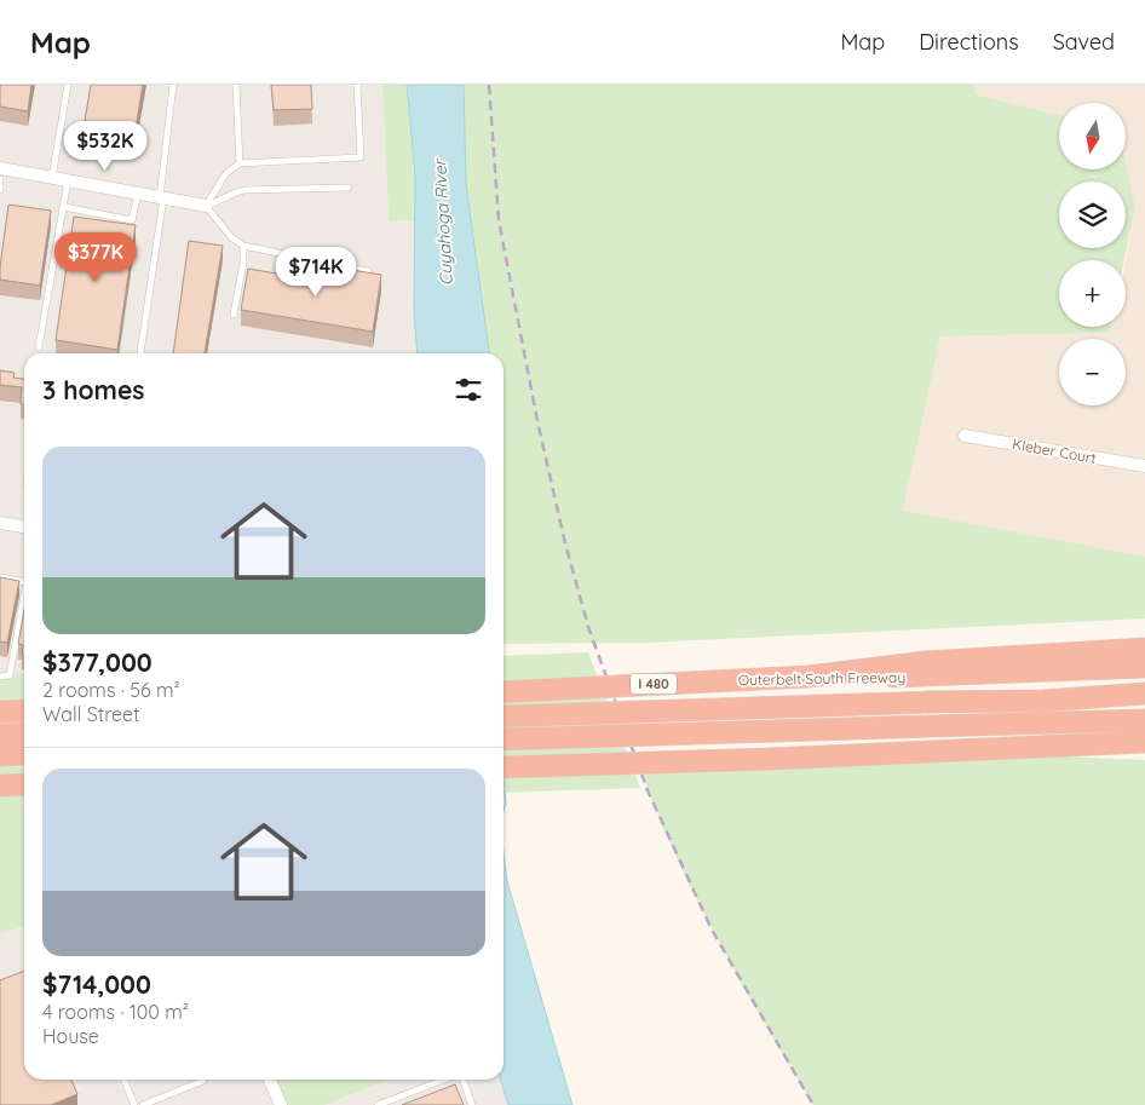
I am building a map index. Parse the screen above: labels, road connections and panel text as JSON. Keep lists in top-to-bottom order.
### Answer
{
  "streets": {
    "highway": ["Outerbelt South Freeway", "I 480"],
    "street": ["Kleber Court"]
  },
  "water": ["Cuyahoga River"],
  "north": "bottom",
  "page": {
    "header": "Map",
    "nav": ["Map", "Directions", "Saved"],
    "map_buttons": ["+", "−"],
    "price": ["$532K", "$377K", "$714K"],
    "heading": "3 homes",
    "list": [
      {
        "name": "$377,000",
        "note": "2 rooms · 56 m² · Wall Street"
      },
      {
        "name": "$714,000",
        "note": "4 rooms · 100 m² · House"
      }
    ]
  }
}
